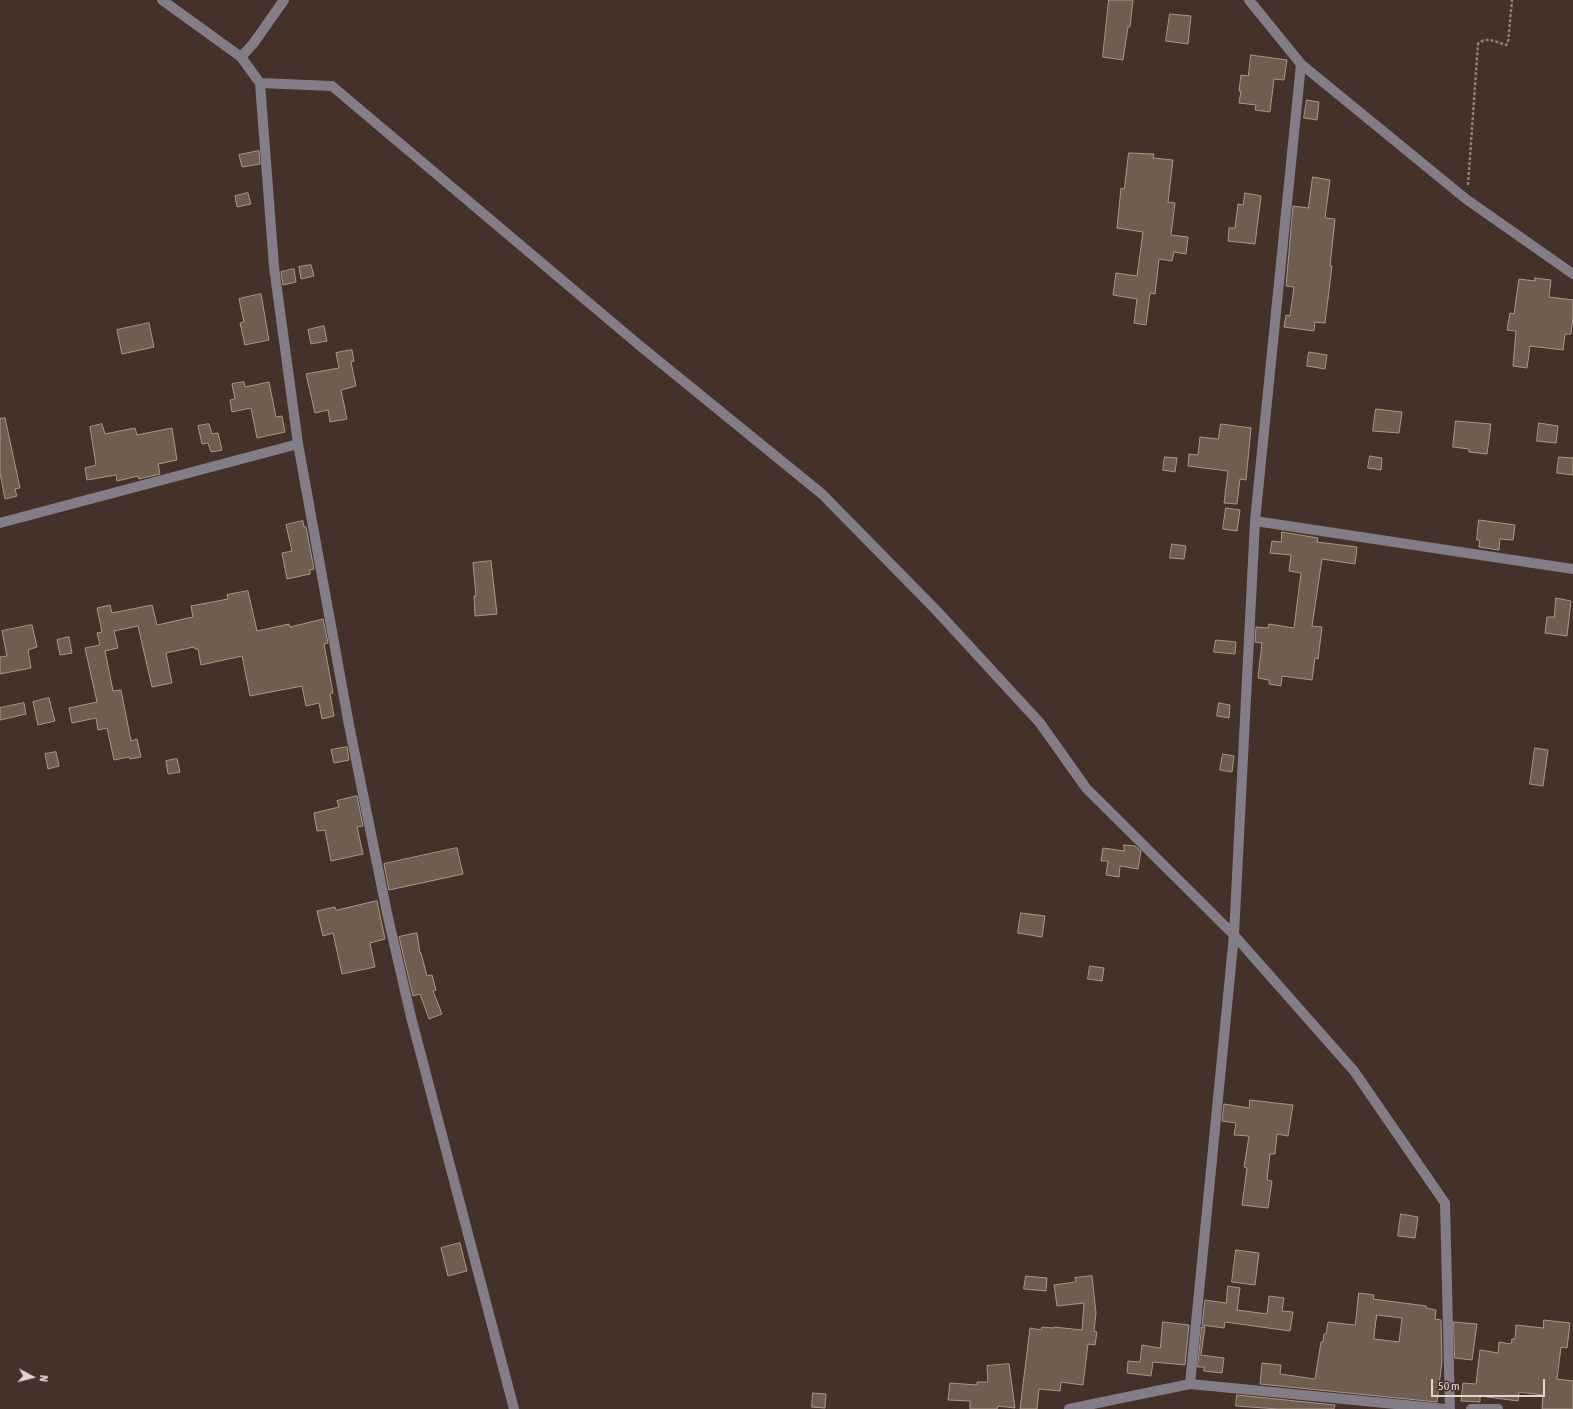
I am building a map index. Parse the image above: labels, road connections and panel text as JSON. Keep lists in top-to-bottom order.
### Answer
{
  "scale_bar": "50 m",
  "north": "right"
}
